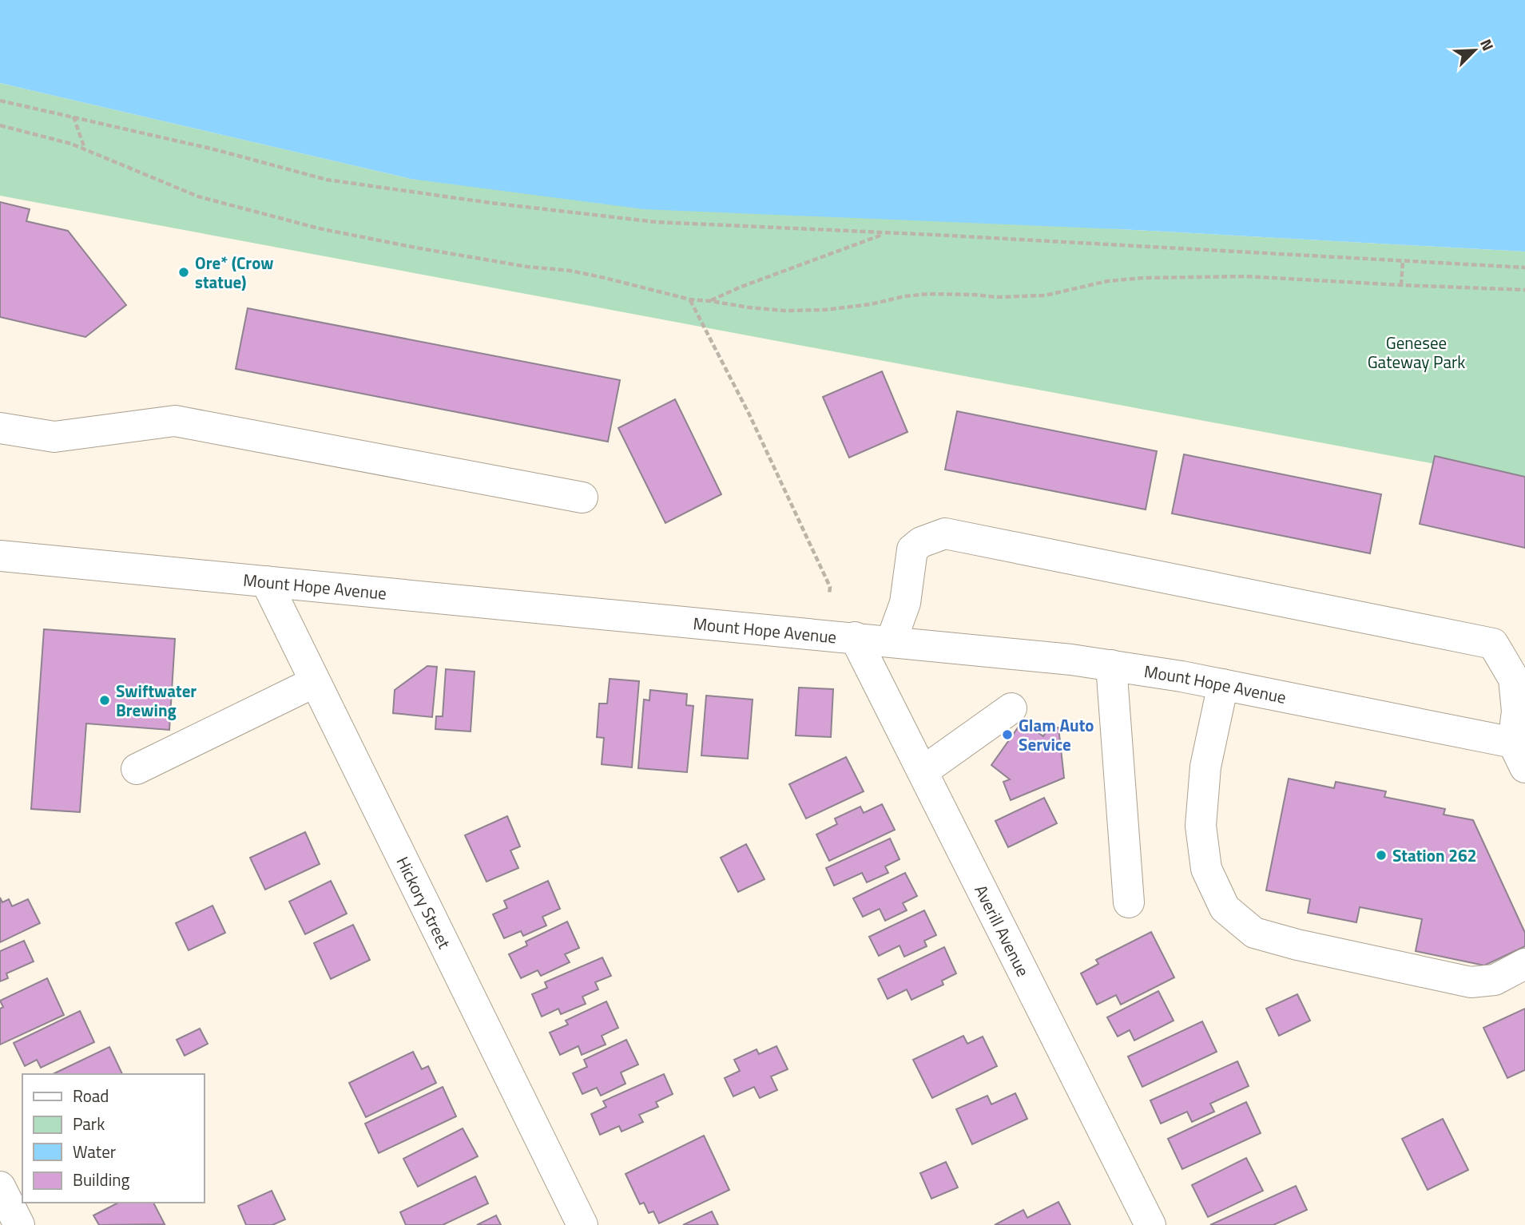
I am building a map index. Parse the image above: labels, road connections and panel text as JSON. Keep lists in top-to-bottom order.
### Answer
{
  "streets": {
    "main road": ["Mount Hope Avenue", "Hickory Street", "Averill Avenue"]
  },
  "crossings": [
    ["Mount Hope Avenue", "Hickory Street"],
    ["Mount Hope Avenue", "Averill Avenue"]
  ],
  "parks": ["Genesee Gateway Park"],
  "places": [
    "Ore* (Crow statue)",
    "Swiftwater Brewing",
    "Glam Auto Service",
    "Station 262"
  ],
  "legend": [
    "Road",
    "Park",
    "Water",
    "Building"
  ],
  "north": "top right"
}
